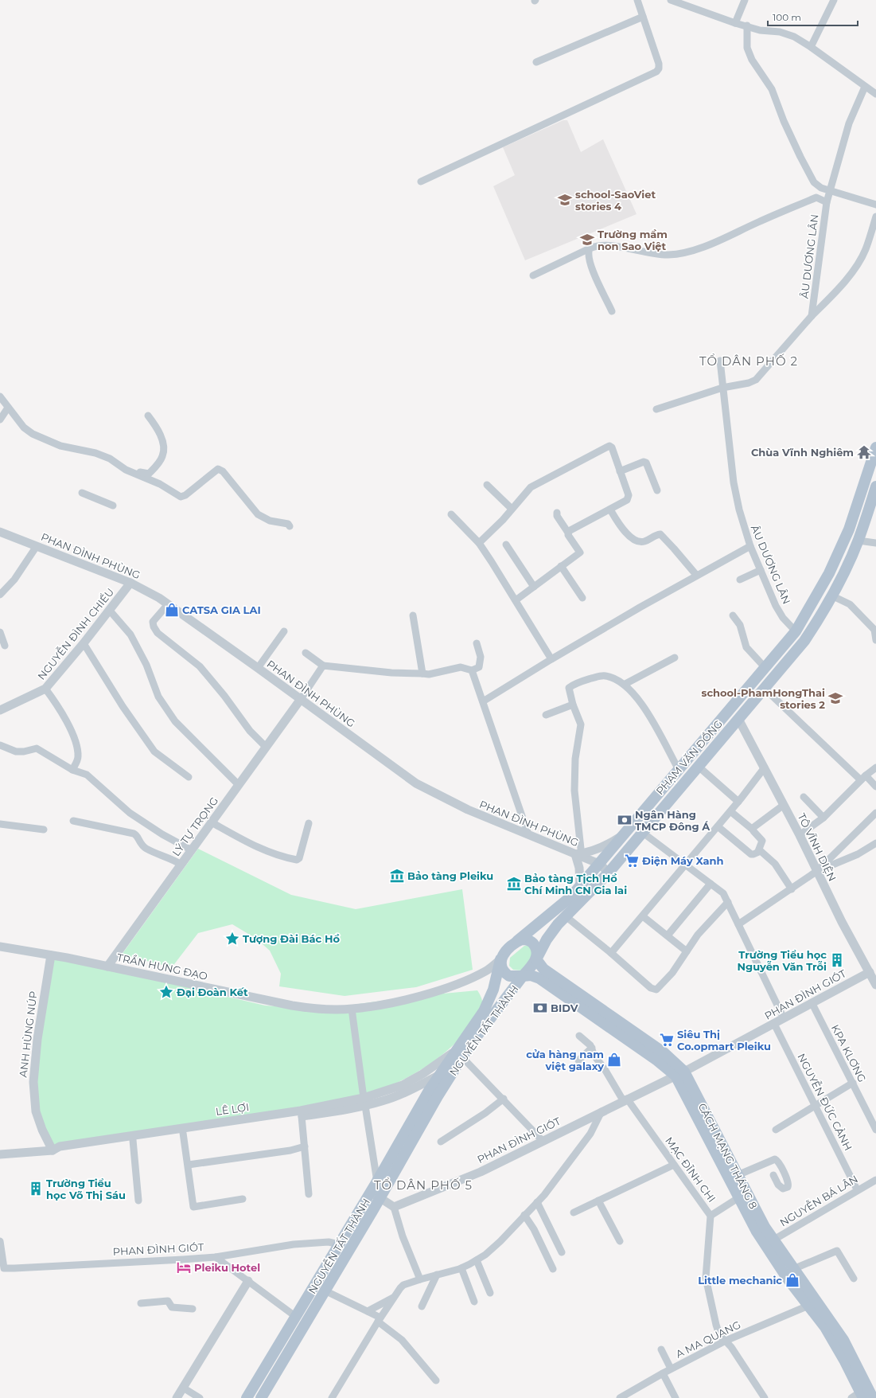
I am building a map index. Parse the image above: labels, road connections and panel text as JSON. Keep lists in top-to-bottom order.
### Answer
{
  "streets": {
    "main road": ["PHẠM VĂN ĐỒNG", "NGUYỄN TẤT THÀNH", "CÁCH MẠNG THÁNG 8"],
    "street": [
      "ÂU DƯƠNG LÂN",
      "PHAN ĐÌNH PHÙNG",
      "NGUYỄN ĐÌNH CHIỂU",
      "LÝ TỰ TRỌNG",
      "TÔ VĨNH DIỆN",
      "TRẦN HƯNG ĐẠO",
      "PHAN ĐÌNH GIÓT",
      "ANH HÙNG NÚP",
      "KPA KLƠNG",
      "NGUYỄN ĐỨC CẢNH",
      "LÊ LỢI",
      "MẠC ĐĨNH CHI",
      "NGUYỄN BÁ LÂN",
      "A MA QUANG"
    ]
  },
  "crossings": [
    ["ÂU DƯƠNG LÂN", "PHẠM VĂN ĐỒNG"],
    ["PHAN ĐÌNH PHÙNG", "NGUYỄN ĐÌNH CHIỂU"],
    ["PHAN ĐÌNH PHÙNG", "PHẠM VĂN ĐỒNG"],
    ["PHAN ĐÌNH PHÙNG", "LÝ TỰ TRỌNG"],
    ["PHẠM VĂN ĐỒNG", "TÔ VĨNH DIỆN"],
    ["PHẠM VĂN ĐỒNG", "TRẦN HƯNG ĐẠO"],
    ["PHẠM VĂN ĐỒNG", "NGUYỄN TẤT THÀNH"],
    ["PHẠM VĂN ĐỒNG", "CÁCH MẠNG THÁNG 8"],
    ["LÝ TỰ TRỌNG", "TRẦN HƯNG ĐẠO"],
    ["TÔ VĨNH DIỆN", "PHAN ĐÌNH GIÓT"],
    ["TRẦN HƯNG ĐẠO", "NGUYỄN TẤT THÀNH"],
    ["TRẦN HƯNG ĐẠO", "ANH HÙNG NÚP"],
    ["TRẦN HƯNG ĐẠO", "CÁCH MẠNG THÁNG 8"],
    ["PHAN ĐÌNH GIÓT", "NGUYỄN TẤT THÀNH"],
    ["PHAN ĐÌNH GIÓT", "KPA KLƠNG"],
    ["PHAN ĐÌNH GIÓT", "NGUYỄN ĐỨC CẢNH"],
    ["PHAN ĐÌNH GIÓT", "CÁCH MẠNG THÁNG 8"],
    ["PHAN ĐÌNH GIÓT", "MẠC ĐĨNH CHI"],
    ["NGUYỄN TẤT THÀNH", "LÊ LỢI"],
    ["NGUYỄN TẤT THÀNH", "CÁCH MẠNG THÁNG 8"],
    ["ANH HÙNG NÚP", "LÊ LỢI"],
    ["NGUYỄN ĐỨC CẢNH", "NGUYỄN BÁ LÂN"],
    ["CÁCH MẠNG THÁNG 8", "NGUYỄN BÁ LÂN"],
    ["CÁCH MẠNG THÁNG 8", "A MA QUANG"],
    ["MẠC ĐĨNH CHI", "A MA QUANG"]
  ],
  "districts": ["TỔ DÂN PHỐ 2", "TỔ DÂN PHỐ 5"],
  "places": {
    "school or university": ["school-SaoViet stories 4", "Trường mầm non Sao Việt", "school-PhamHongThai stories 2"],
    "temple": ["Chùa Vĩnh Nghiêm"],
    "shop": ["CATSA GIA LAI", "cửa hàng nam việt galaxy", "Little mechanic"],
    "bank": ["Ngân Hàng TMCP Đông Á", "BIDV"],
    "supermarket": ["Điện Máy Xanh", "Siêu Thị Co.opmart Pleiku"],
    "museum": ["Bảo tàng Pleiku", "Bảo tàng Tịch Hồ Chí Minh CN Gia lai"],
    "place": ["Tượng Đài Bác Hồ", "Đại Đoàn Kết"],
    "building": ["Trường Tiểu học Nguyễn Văn Trỗi", "Trường Tiểu học Võ Thị Sáu"],
    "hotel": ["Pleiku Hotel"]
  },
  "scale_bar": "100 m"
}
